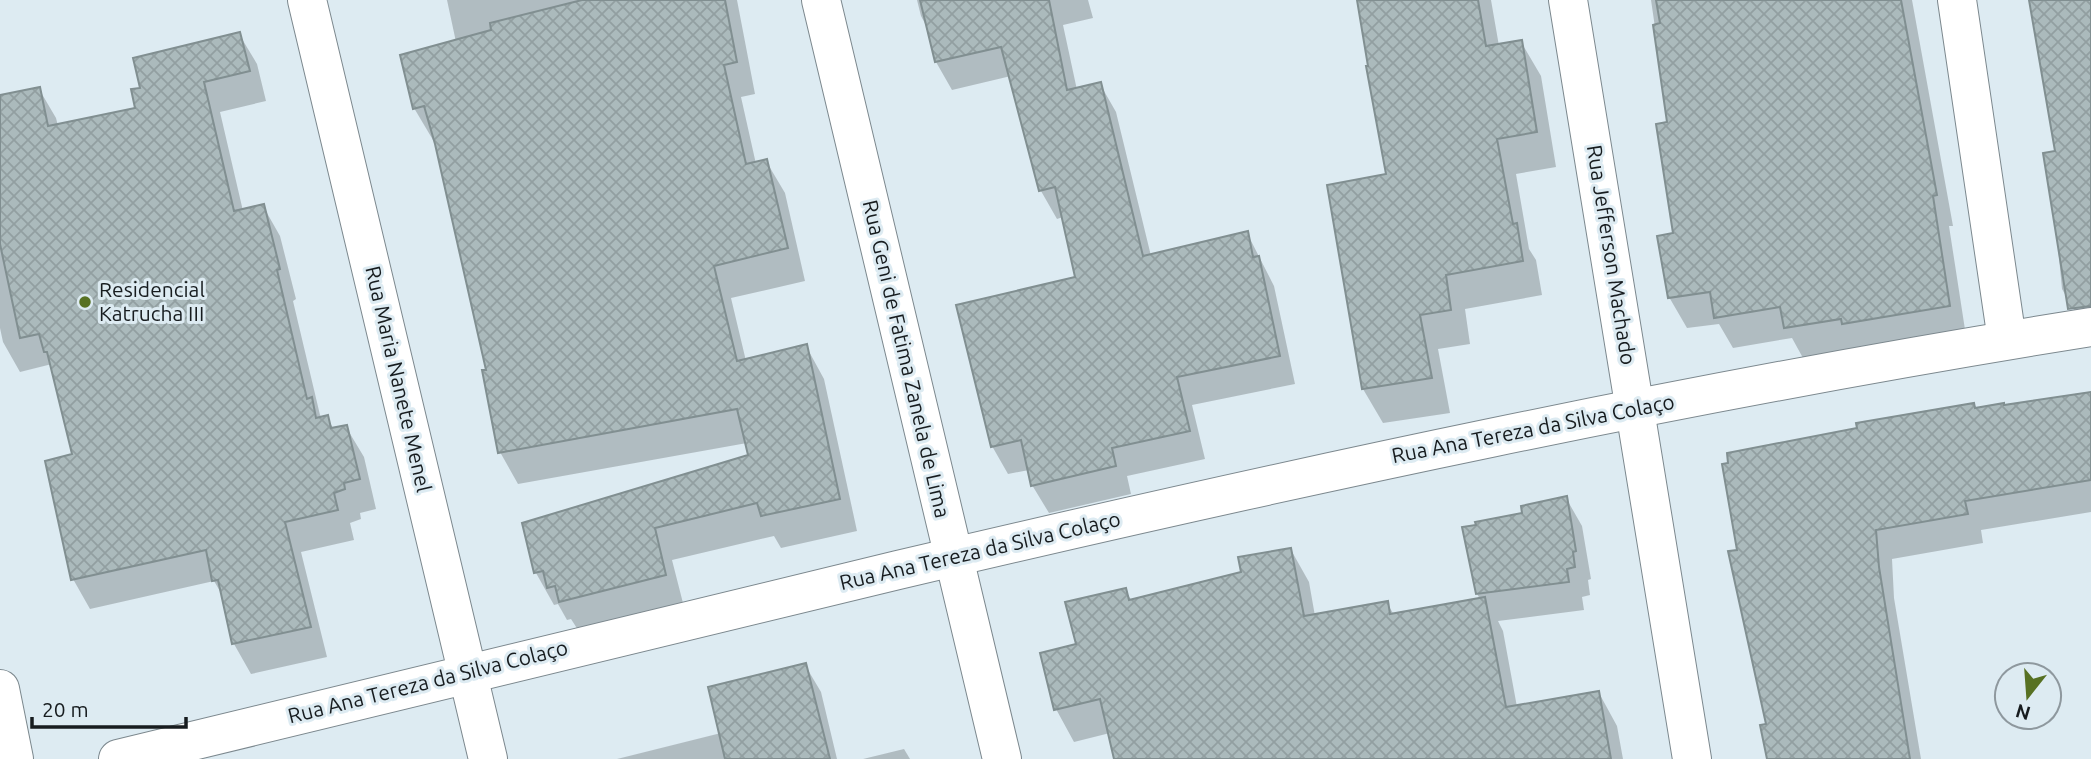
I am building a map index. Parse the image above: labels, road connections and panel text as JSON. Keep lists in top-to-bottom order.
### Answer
{
  "streets": {
    "street": [
      "Rua Jefferson Machado",
      "Rua Geni de Fatima Zanela de Lima",
      "Rua Maria Nanete Menel",
      "Rua Ana Tereza da Silva Colaço"
    ]
  },
  "crossings": [
    ["Rua Jefferson Machado", "Rua Ana Tereza da Silva Colaço"],
    ["Rua Geni de Fatima Zanela de Lima", "Rua Ana Tereza da Silva Colaço"],
    ["Rua Maria Nanete Menel", "Rua Ana Tereza da Silva Colaço"]
  ],
  "places": ["Residencial Katrucha III"],
  "scale_bar": "20 m",
  "north": "bottom"
}
